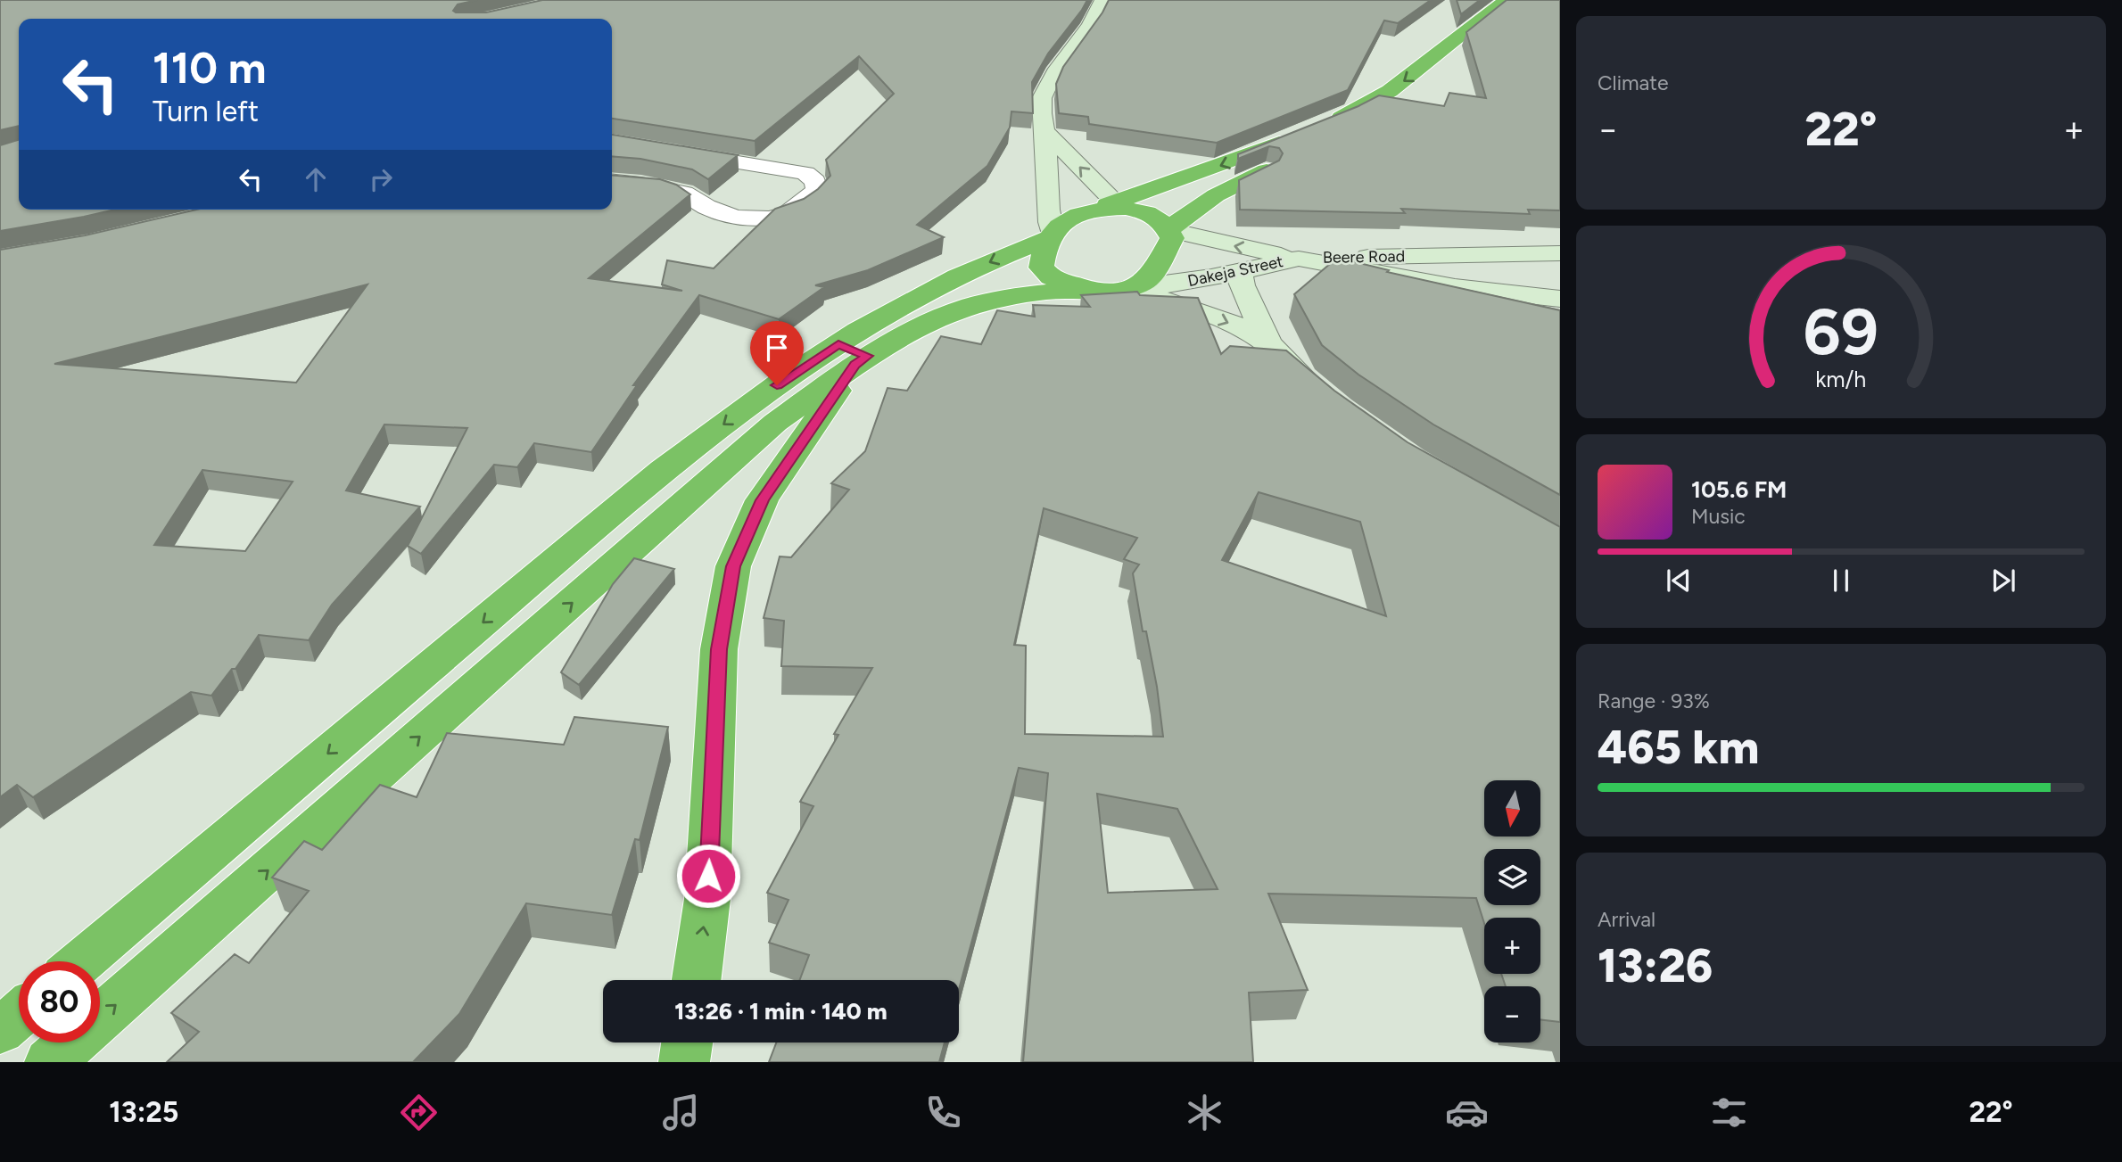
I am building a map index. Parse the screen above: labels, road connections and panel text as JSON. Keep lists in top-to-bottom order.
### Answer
{
  "streets": {
    "main road": ["Beere Road", "Dakeja Street"]
  },
  "crossings": [
    ["Beere Road", "Dakeja Street"]
  ],
  "north": "bottom",
  "page": {
    "tile": [
      "Climate",
      ["Range · 93%", "465 km"],
      ["Arrival", "13:26"]
    ],
    "turn": ["110 m", "Turn left"],
    "heat": ["−", "22°", "+"],
    "song": ["105.6 FM", "Music"],
    "map_buttons": ["+", "−"],
    "limit": "80",
    "trip": "13:26 · 1 min · 140 m",
    "tabs": ["13:25", "22°"],
    "gauge": ["69", "km/h"]
  }
}
